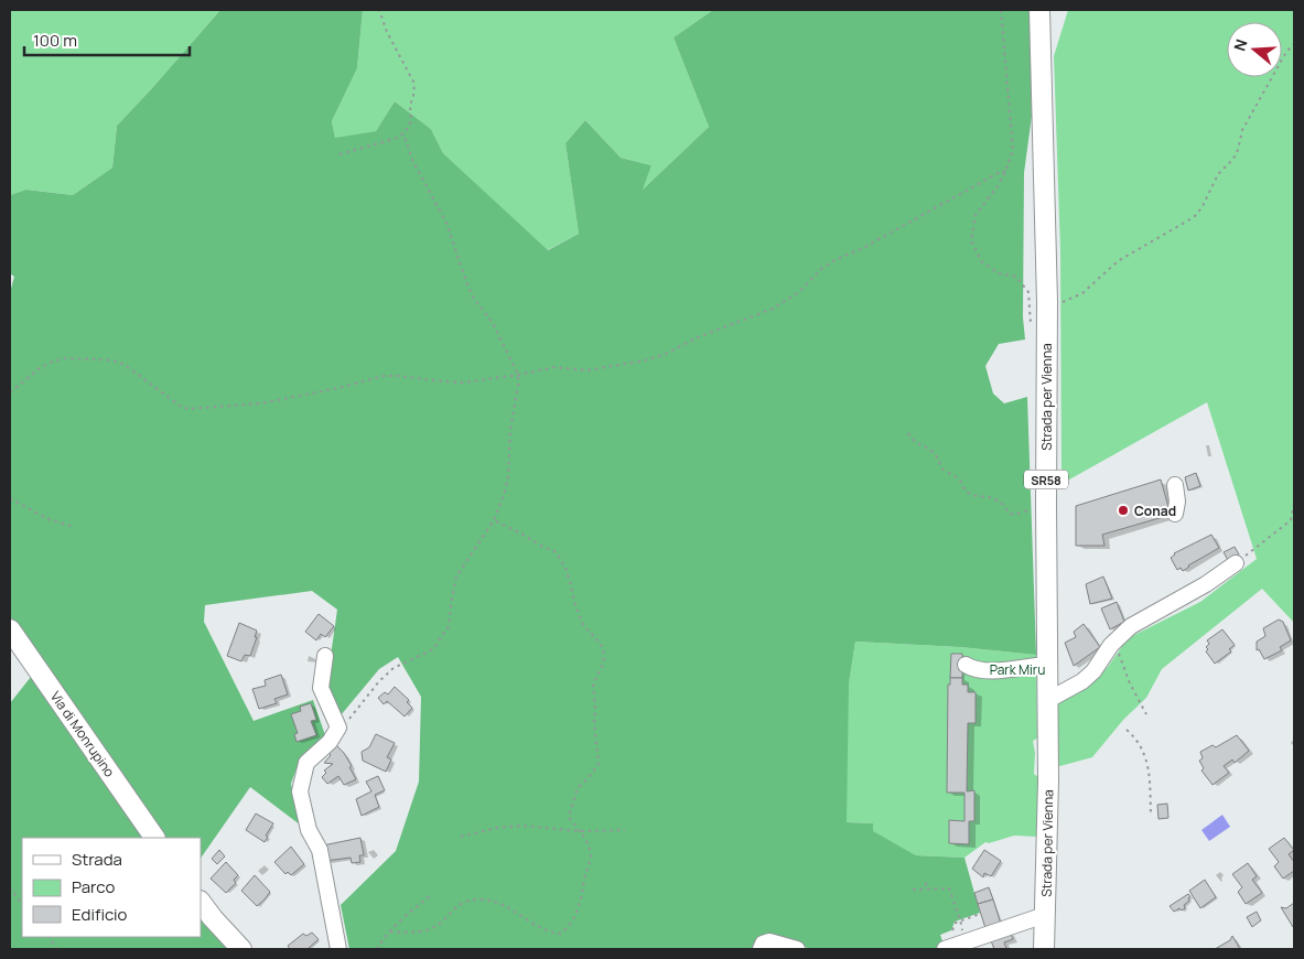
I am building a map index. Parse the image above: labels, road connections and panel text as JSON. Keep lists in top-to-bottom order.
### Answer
{
  "streets": {
    "main road": ["Strada per Vienna", "SR58", "Via di Monrupino"]
  },
  "parks": ["Park Miru"],
  "places": ["Conad"],
  "legend": ["Strada", "Parco", "Edificio"],
  "scale_bar": "100 m",
  "north": "left"
}
